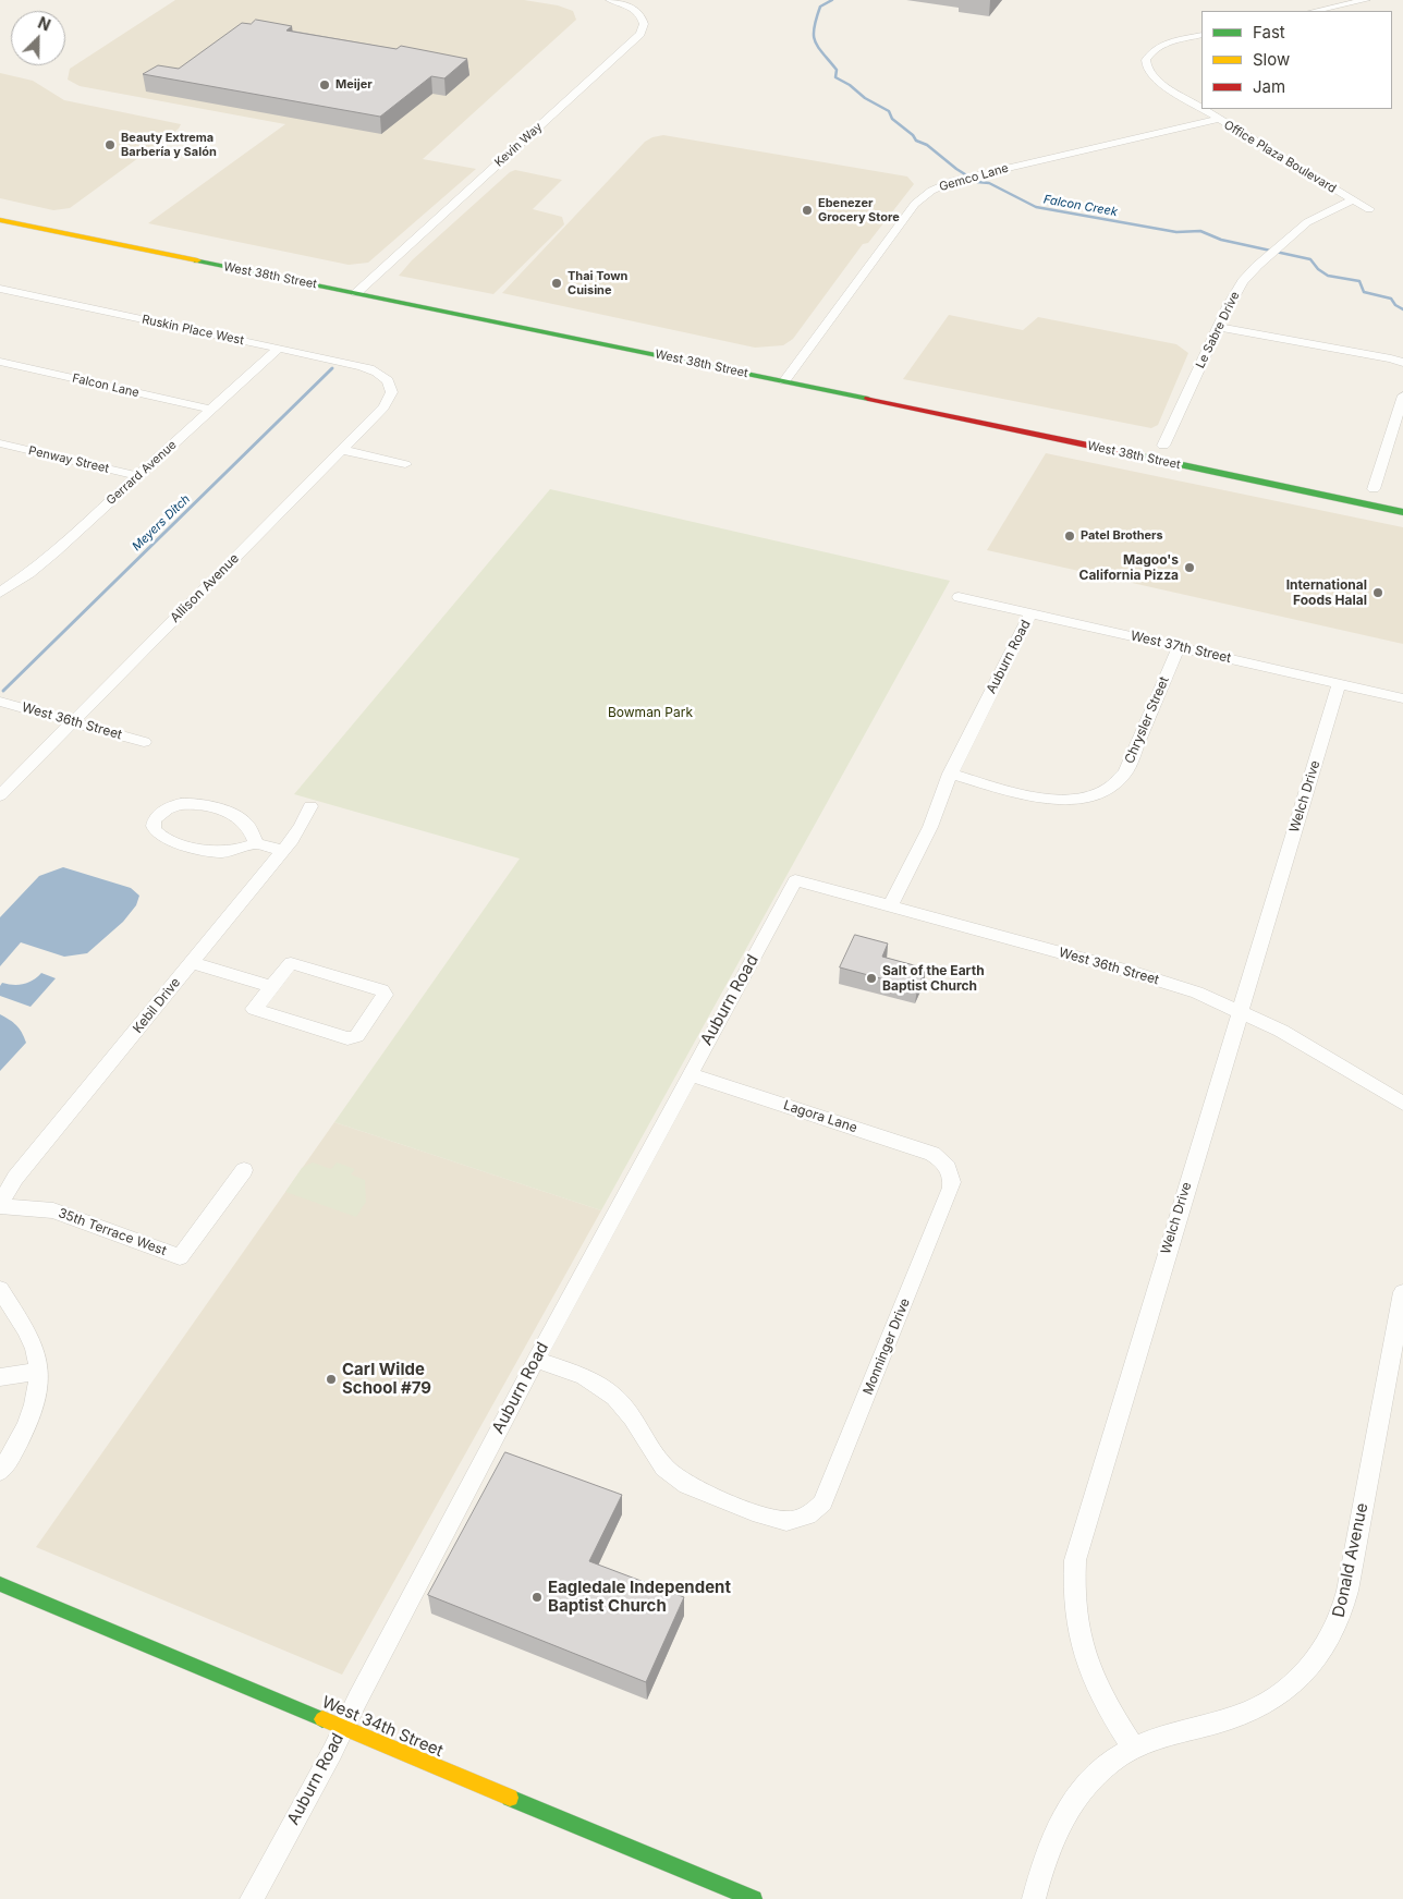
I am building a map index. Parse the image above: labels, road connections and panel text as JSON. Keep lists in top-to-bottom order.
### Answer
{
  "streets": {
    "main road": ["West 38th Street", "West 34th Street"],
    "street": [
      "Kevin Way",
      "Office Plaza Boulevard",
      "Gemco Lane",
      "Ruskin Place West",
      "Le Sabre Drive",
      "Falcon Lane",
      "Penway Street",
      "Gerrard Avenue",
      "Allison Avenue",
      "West 37th Street",
      "Auburn Road",
      "Chrysler Street",
      "West 36th Street",
      "Welch Drive",
      "Kebil Drive",
      "Lagora Lane",
      "35th Terrace West",
      "Monninger Drive",
      "Donald Avenue"
    ]
  },
  "crossings": [
    ["Kevin Way", "West 38th Street"],
    ["Office Plaza Boulevard", "Gemco Lane"],
    ["Office Plaza Boulevard", "Le Sabre Drive"],
    ["Gemco Lane", "West 38th Street"],
    ["Ruskin Place West", "Gerrard Avenue"],
    ["Ruskin Place West", "Allison Avenue"],
    ["Falcon Lane", "Gerrard Avenue"],
    ["Penway Street", "Gerrard Avenue"],
    ["Allison Avenue", "West 36th Street"],
    ["West 37th Street", "Auburn Road"],
    ["West 37th Street", "Chrysler Street"],
    ["West 37th Street", "Welch Drive"],
    ["Auburn Road", "Chrysler Street"],
    ["Auburn Road", "West 36th Street"],
    ["Auburn Road", "Lagora Lane"],
    ["Auburn Road", "Monninger Drive"],
    ["Auburn Road", "West 34th Street"],
    ["West 36th Street", "Welch Drive"],
    ["Welch Drive", "Donald Avenue"],
    ["Kebil Drive", "35th Terrace West"],
    ["Lagora Lane", "Monninger Drive"]
  ],
  "water": ["Falcon Creek", "Meyers Ditch"],
  "parks": ["Bowman Park"],
  "places": [
    "Meijer",
    "Beauty Extrema Barbería y Salón",
    "Ebenezer Grocery Store",
    "Thai Town Cuisine",
    "Patel Brothers",
    "Magoo's California Pizza",
    "International Foods Halal",
    "Salt of the Earth Baptist Church",
    "Carl Wilde School #79",
    "Eagledale Independent Baptist Church"
  ],
  "legend": ["Fast", "Slow", "Jam"],
  "north": "top right"
}
